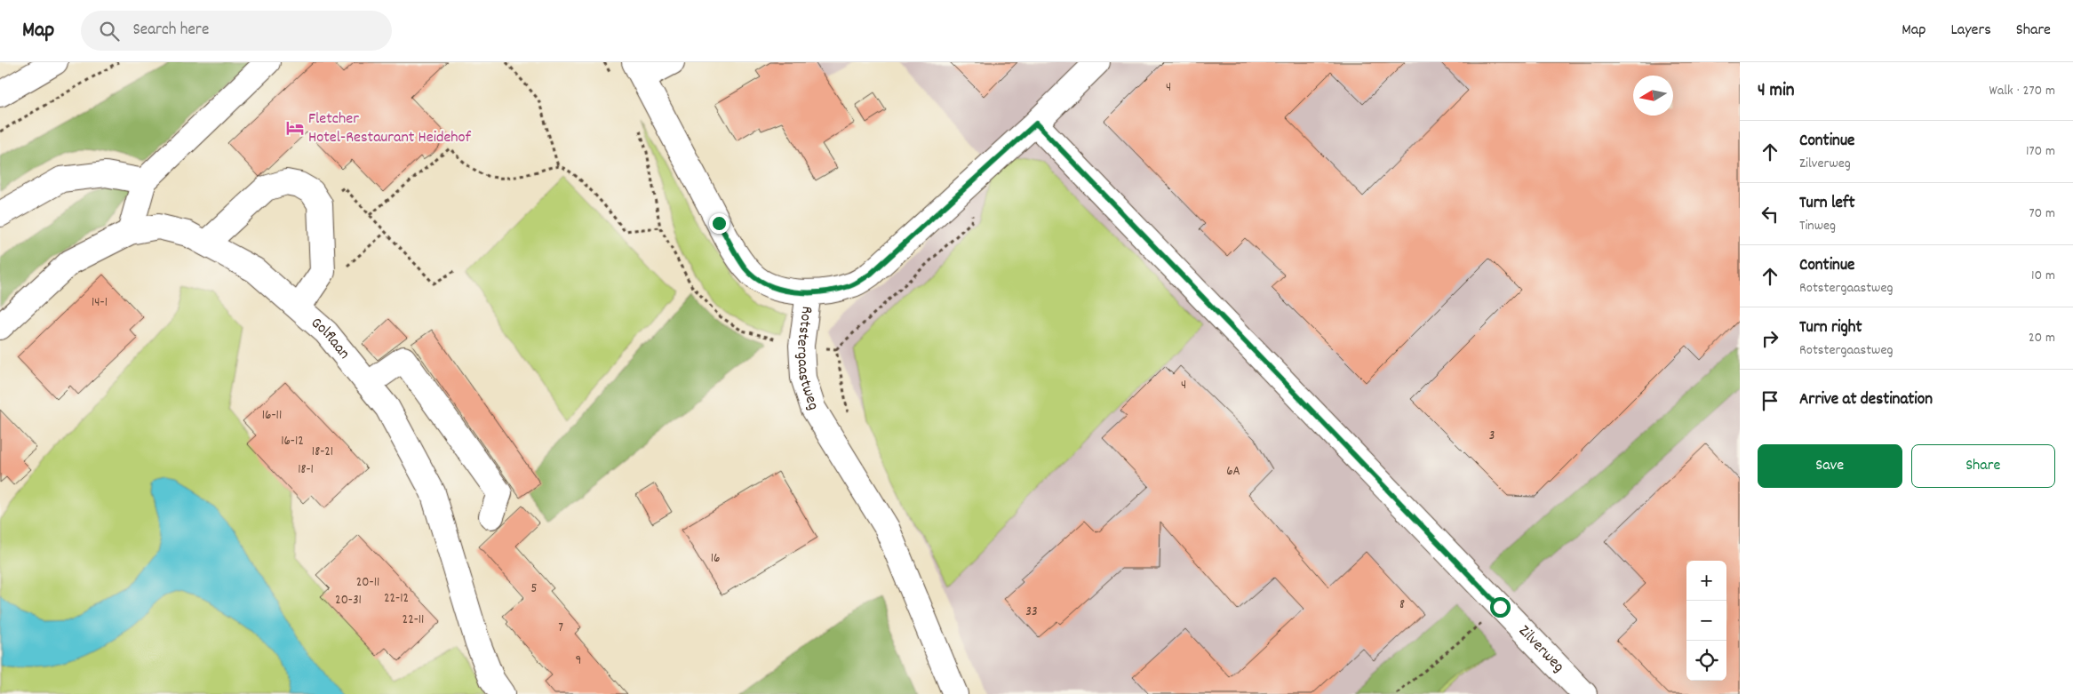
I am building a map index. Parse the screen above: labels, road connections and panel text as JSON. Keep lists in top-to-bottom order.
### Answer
{
  "streets": {
    "street": ["Golflaan", "Rotstergaastweg", "Zilverweg"]
  },
  "places": {
    "hotel": ["Fletcher Hotel-Restaurant Heidehof"]
  },
  "house_numbers": [
    "4",
    "14-1",
    "4",
    "16-11",
    "3",
    "16-12",
    "18-21",
    "18-1",
    "6A",
    "16",
    "20-11",
    "5",
    "22-12",
    "20-31",
    "8",
    "33",
    "22-11",
    "7",
    "9"
  ],
  "north": "left",
  "page": {
    "header": "Map",
    "search": "Search here",
    "nav": ["Map", "Layers", "Share"],
    "heading": ["4 min", "Walk · 270 m"],
    "list": [
      ["Continue", "Zilverweg", "170 m"],
      ["Turn left", "Tinweg", "70 m"],
      ["Continue", "Rotstergaastweg", "10 m"],
      ["Turn right", "Rotstergaastweg", "20 m"],
      "Arrive at destination"
    ],
    "buttons": ["Save", "Share"],
    "map_buttons": ["+", "−"]
  }
}
